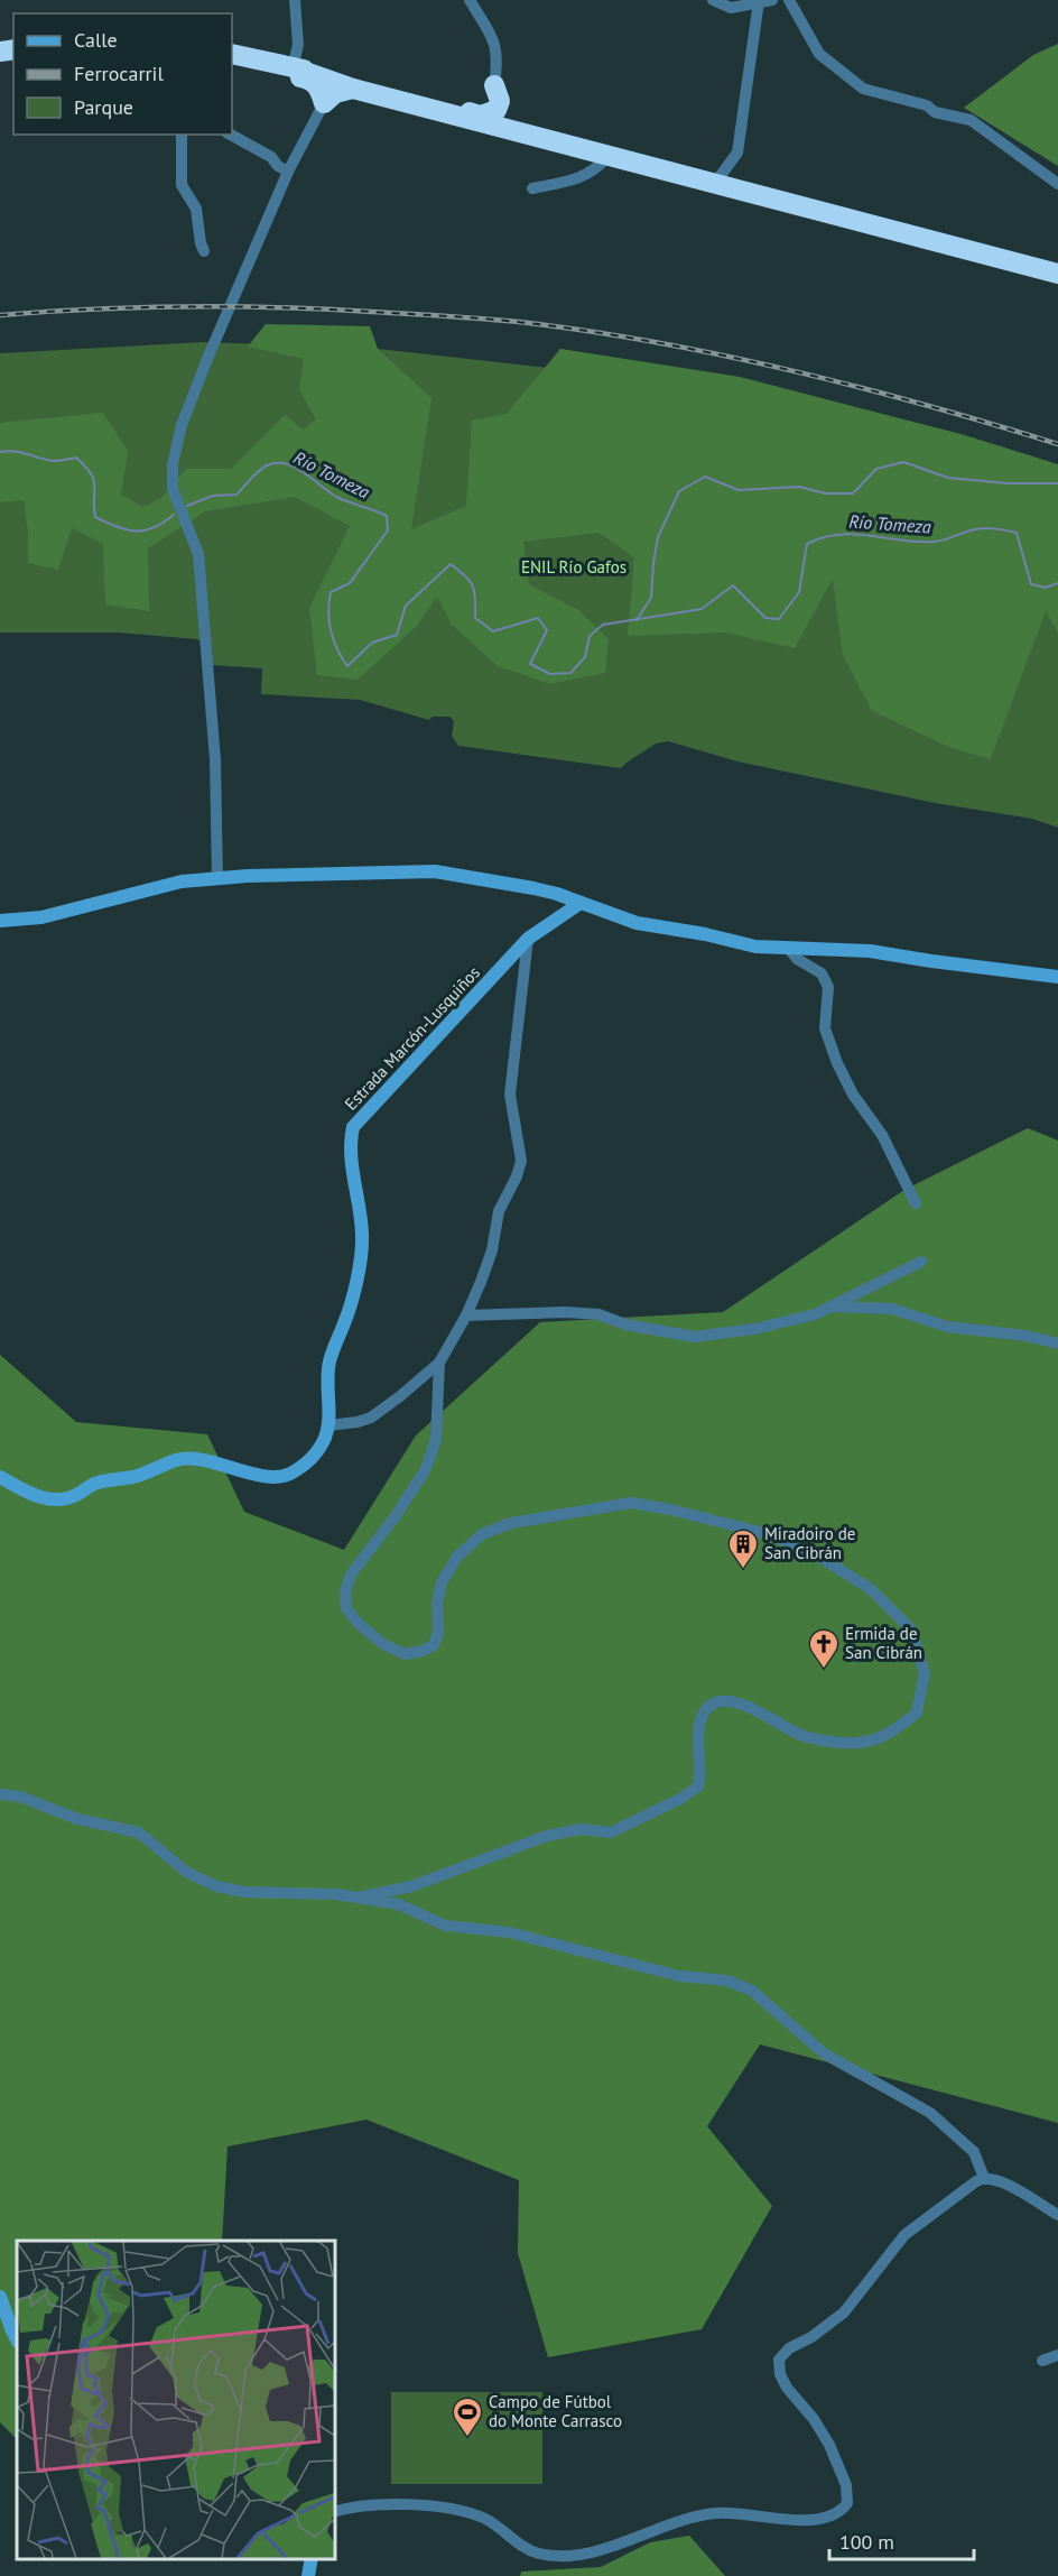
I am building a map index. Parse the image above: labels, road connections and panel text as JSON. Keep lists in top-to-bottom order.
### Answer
{
  "streets": {
    "street": ["Estrada Marcón-Lusquiños"]
  },
  "water": ["Río Tomeza"],
  "parks": ["ENIL Río Gafos"],
  "places": {
    "building": ["Miradoiro de San Cibrán"],
    "church": ["Ermida de San Cibrán"],
    "sports": ["Campo de Fútbol do Monte Carrasco"]
  },
  "legend": ["Calle", "Ferrocarril", "Parque"],
  "scale_bar": "100 m"
}
